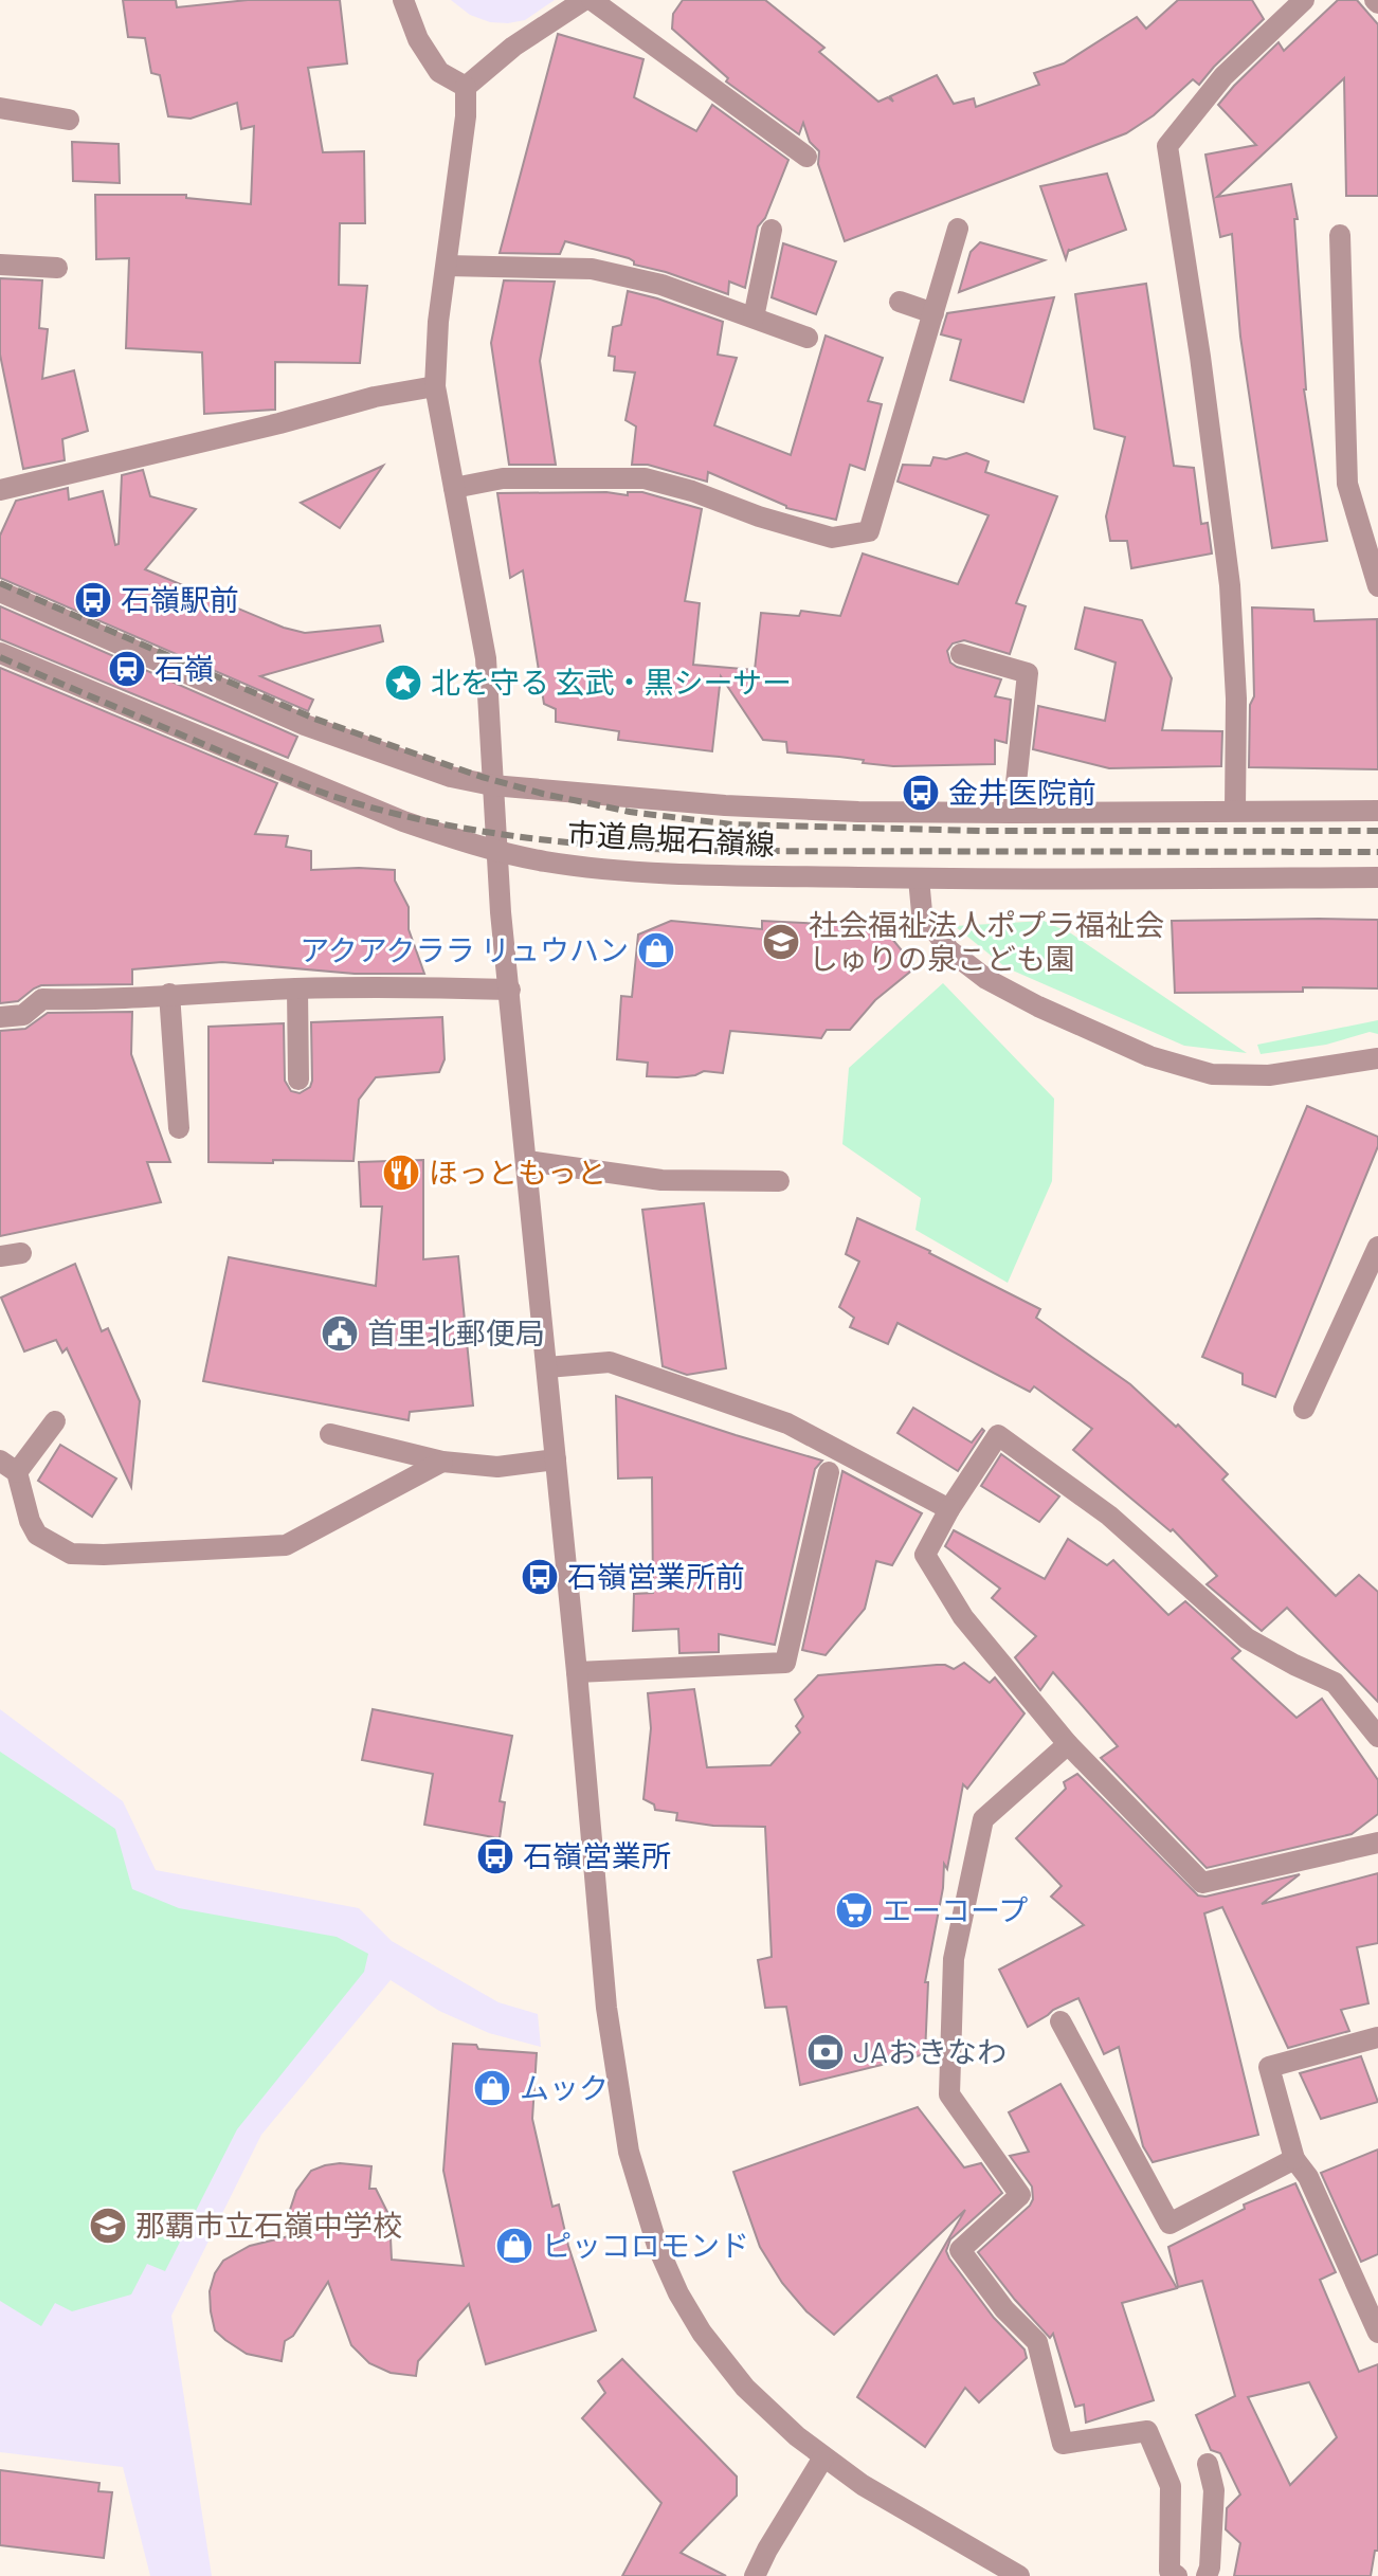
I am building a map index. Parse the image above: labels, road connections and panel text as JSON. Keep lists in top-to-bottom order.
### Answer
{
  "streets": {
    "street": ["市道鳥堀石嶺線"]
  },
  "places": {
    "bus stop": [
      "石嶺駅前",
      "金井医院前",
      "石嶺営業所前",
      "石嶺営業所"
    ],
    "station": ["石嶺"],
    "place": ["北を守る 玄武・黒シーサー"],
    "school or university": ["社会福祉法人ポプラ福祉会 しゅりの泉こども園", "那覇市立石嶺中学校"],
    "shop": ["アクアクララ リュウハン", "ムック", "ピッコロモンド"],
    "restaurant": ["ほっともっと"],
    "public building": ["首里北郵便局"],
    "supermarket": ["エーコープ"],
    "bank": ["JAおきなわ"]
  }
}
